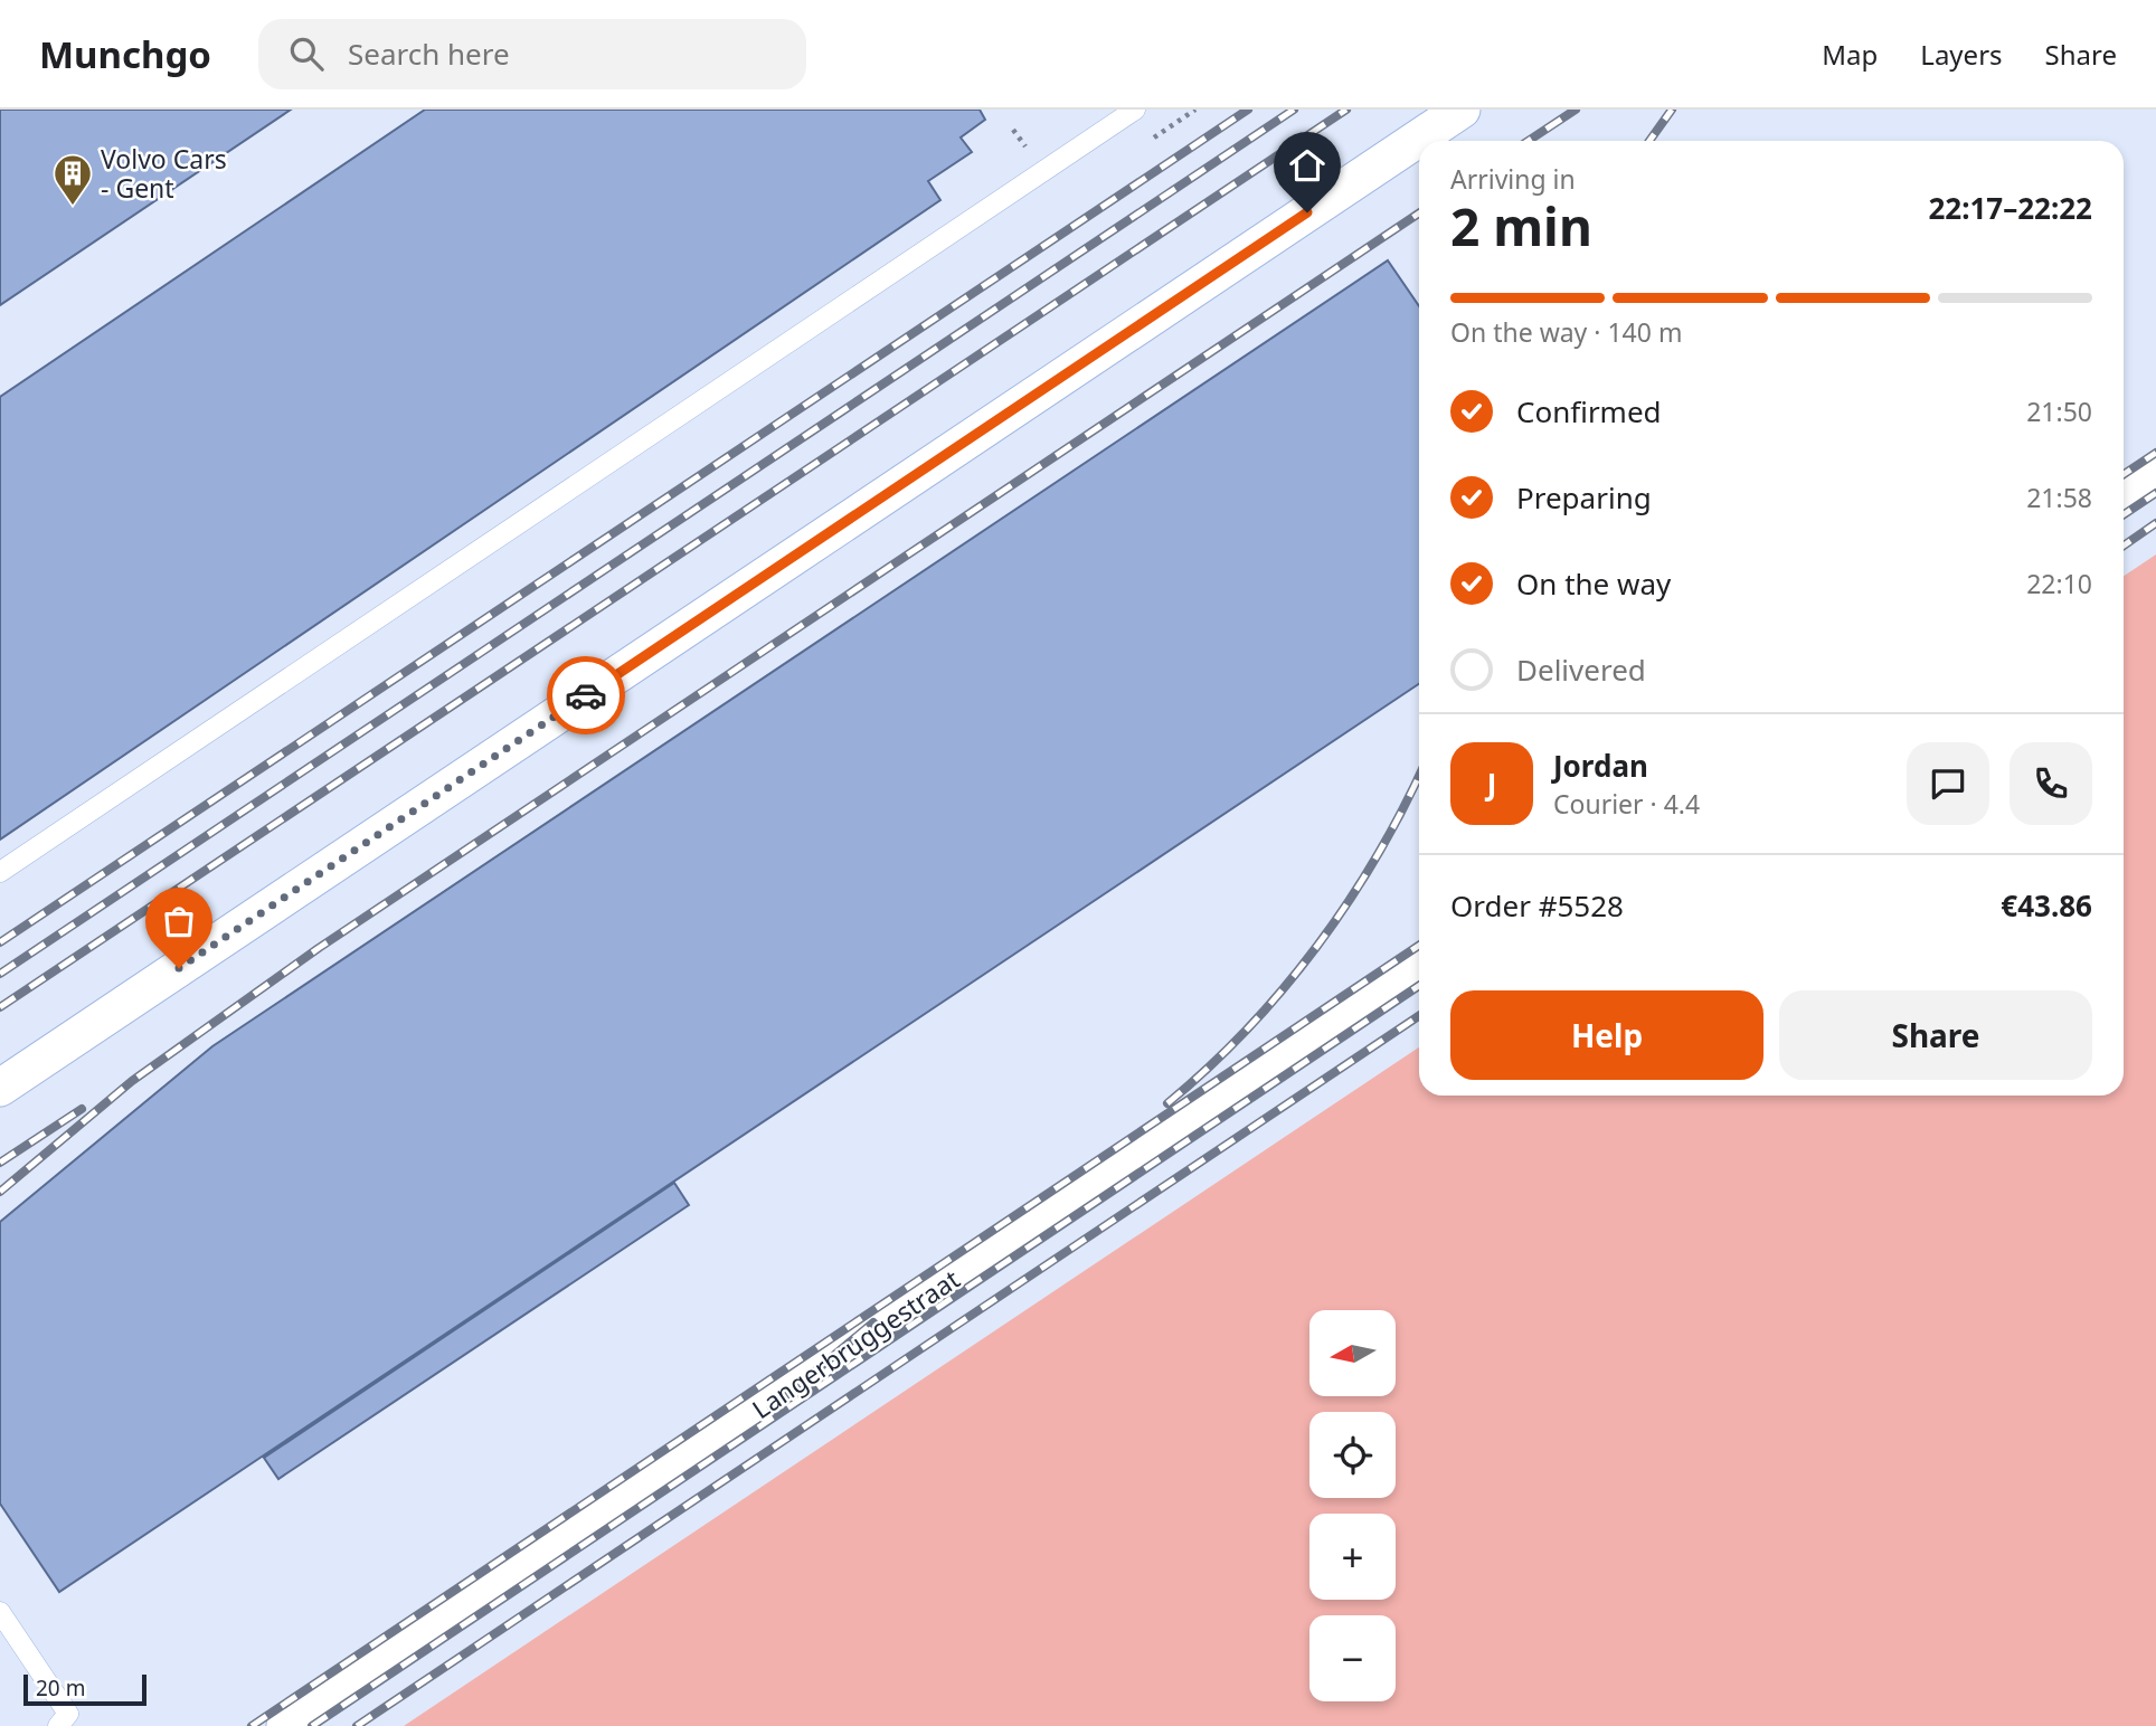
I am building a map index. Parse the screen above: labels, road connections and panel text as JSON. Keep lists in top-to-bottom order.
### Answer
{
  "streets": {
    "street": ["Langerbruggestraat"]
  },
  "places": {
    "building": ["Volvo Cars - Gent"]
  },
  "scale_bar": "20 m",
  "north": "left",
  "page": {
    "header": "Munchgo",
    "search": "Search here",
    "nav": ["Map", "Layers", "Share"],
    "heading": ["2 min", "Arriving in", "22:17–22:22"],
    "panel": [
      "Jordan",
      "Courier · 4.4",
      "Order #5528",
      "€43.86"
    ],
    "bar": "On the way · 140 m",
    "list": [
      ["Confirmed", "21:50"],
      ["Preparing", "21:58"],
      ["On the way", "22:10"],
      "Delivered"
    ],
    "round": "J",
    "buttons": ["Help", "Share"],
    "map_buttons": ["+", "−"],
    "scale": "20 m"
  }
}
